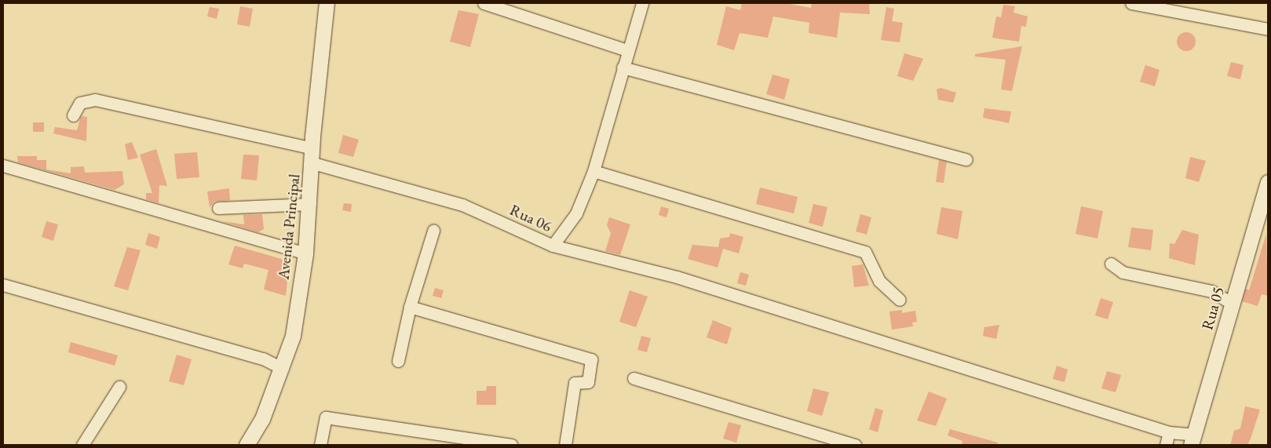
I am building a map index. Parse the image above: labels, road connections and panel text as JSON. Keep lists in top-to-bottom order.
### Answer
{
  "streets": {
    "street": ["Rua 06", "Avenida Principal", "Rua 05"]
  },
  "crossings": [
    ["Rua 06", "Avenida Principal"]
  ]
}
